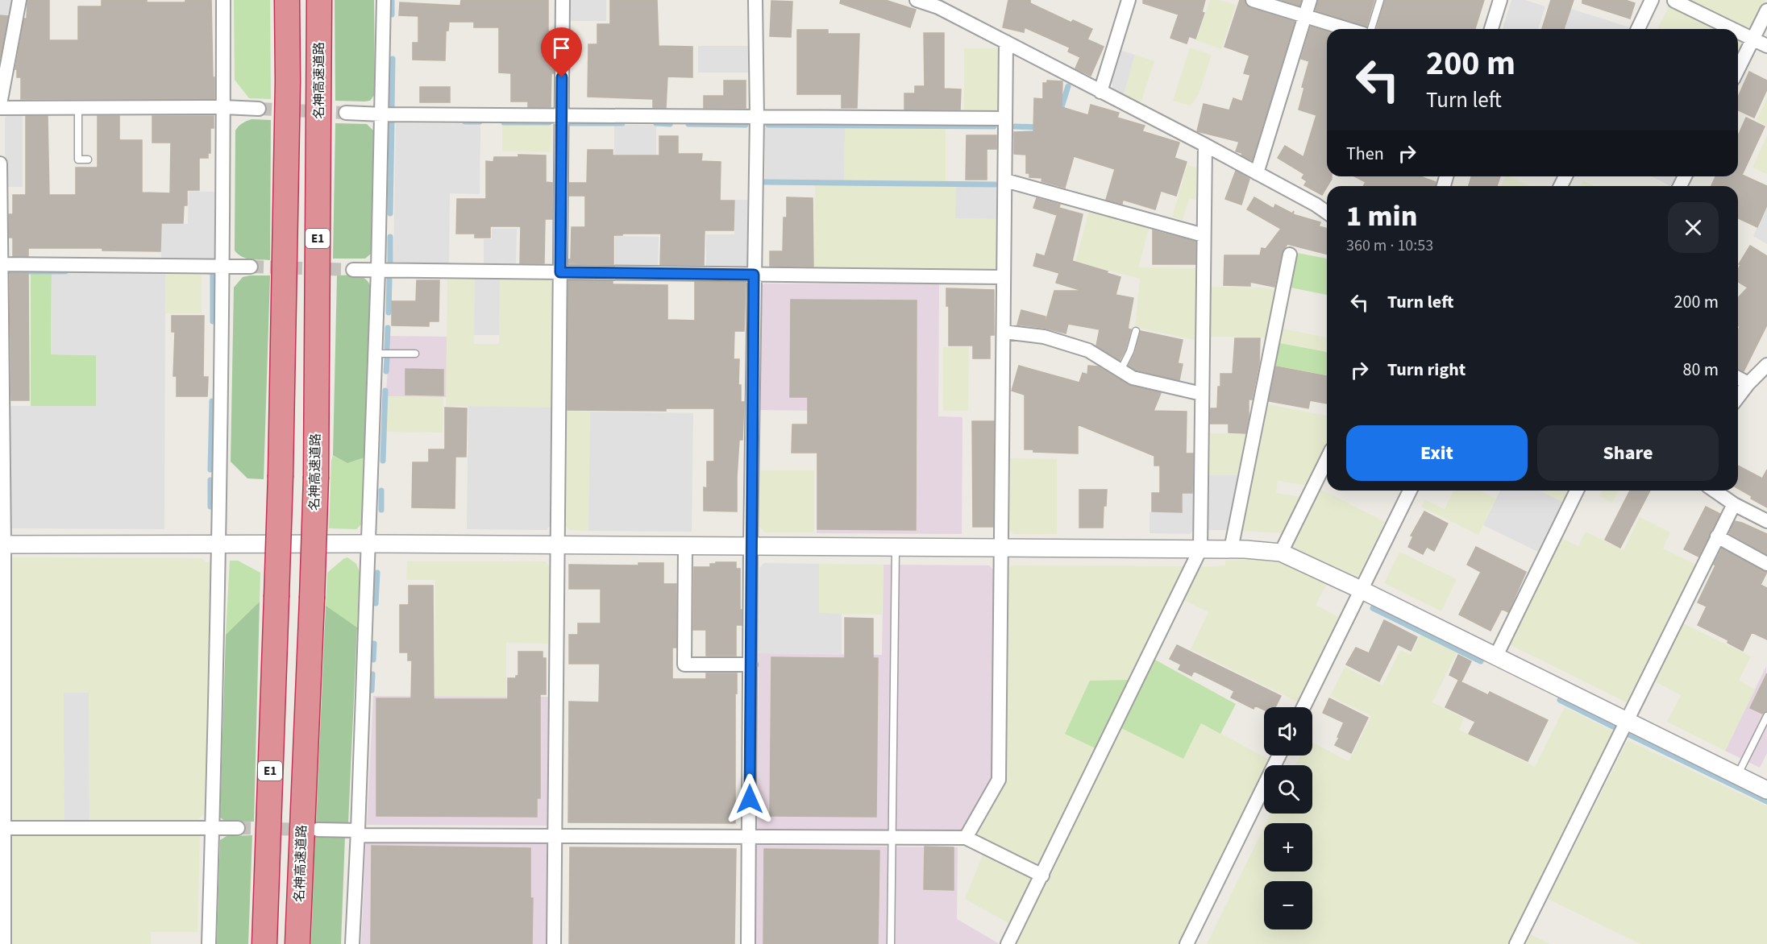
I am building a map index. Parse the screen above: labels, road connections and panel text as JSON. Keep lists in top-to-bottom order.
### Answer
{
  "streets": {
    "highway": ["名神高速道路", "E1"]
  },
  "page": {
    "turn": ["200 m", "Turn left"],
    "then": "Then",
    "heading": ["1 min", "360 m · 10:53"],
    "list": [
      {
        "name": "Turn left",
        "value": "200 m"
      },
      {
        "name": "Turn right",
        "value": "80 m"
      }
    ],
    "buttons": ["Exit", "Share"],
    "map_buttons": ["+", "−"]
  }
}
